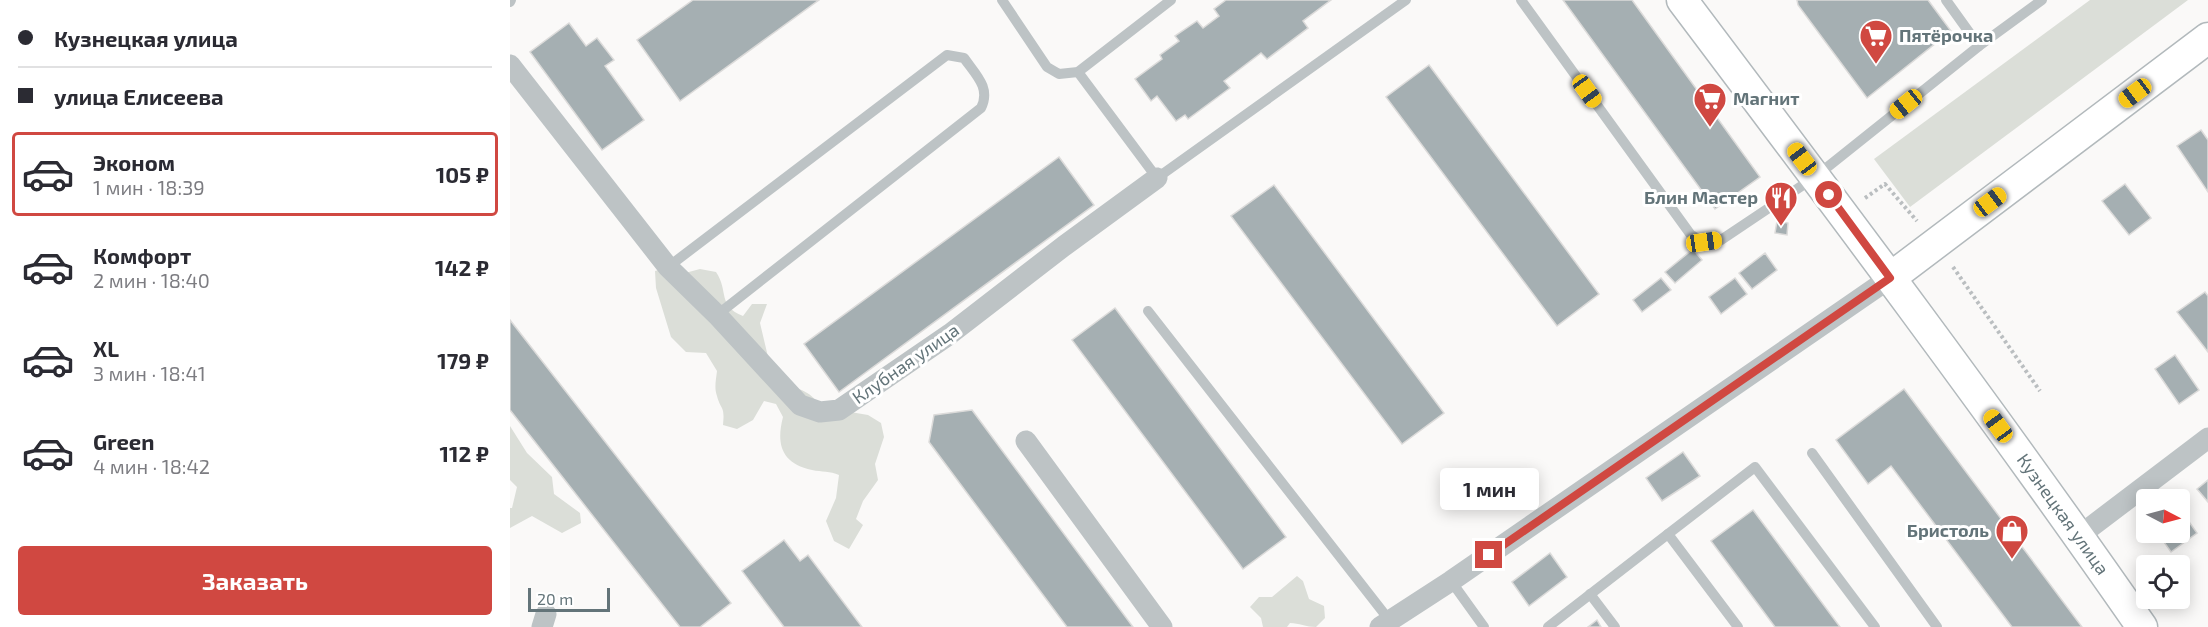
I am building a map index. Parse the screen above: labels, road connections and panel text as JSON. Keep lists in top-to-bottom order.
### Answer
{
  "streets": {
    "street": ["Клубная улица", "Кузнецкая улица"]
  },
  "places": {
    "supermarket": ["Пятёрочка", "Магнит"],
    "restaurant": ["Блин Мастер"],
    "shop": ["Бристоль"]
  },
  "scale_bar": "20 m",
  "north": "right",
  "page": {
    "banner": ["Кузнецкая улица", "улица Елисеева"],
    "list": [
      {
        "name": "Эконом",
        "note": "1 мин · 18:39",
        "value": "105 ₽"
      },
      {
        "name": "Комфорт",
        "note": "2 мин · 18:40",
        "value": "142 ₽"
      },
      {
        "name": "XL",
        "note": "3 мин · 18:41",
        "value": "179 ₽"
      },
      {
        "name": "Green",
        "note": "4 мин · 18:42",
        "value": "112 ₽"
      }
    ],
    "bubble": "1 мин",
    "buttons": "Заказать",
    "scale": "20 m"
  }
}
